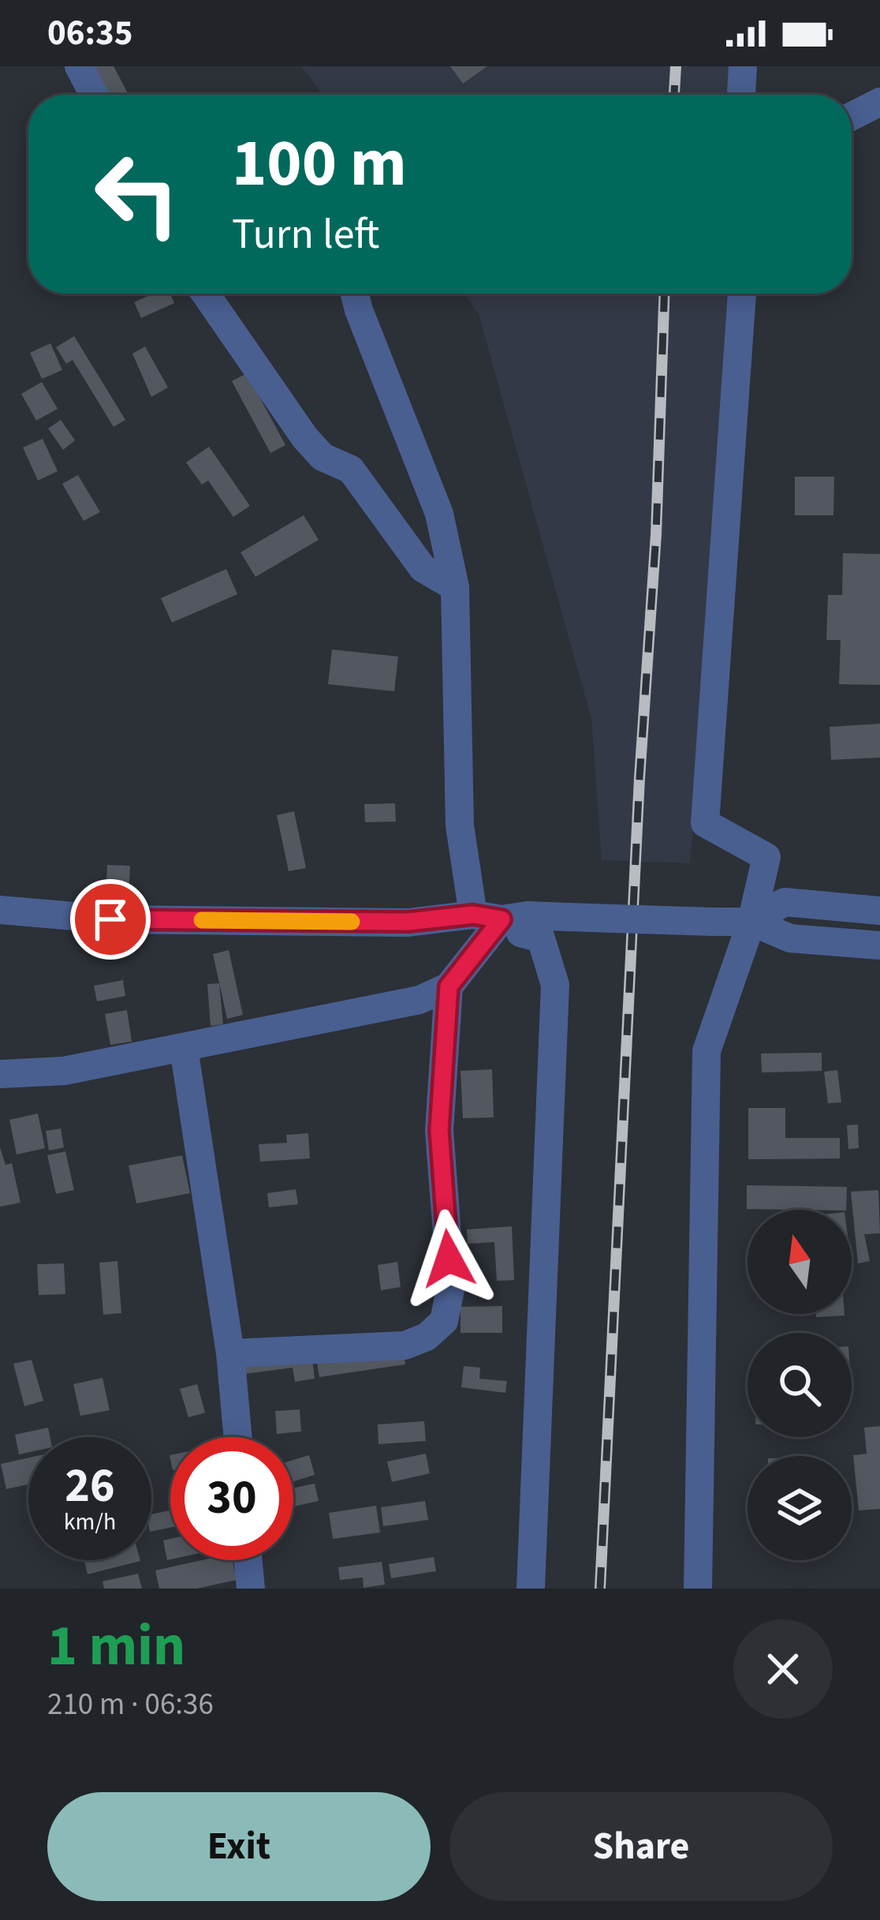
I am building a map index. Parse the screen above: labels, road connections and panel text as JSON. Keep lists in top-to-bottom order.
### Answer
{
  "north": "top",
  "page": {
    "status": "06:35",
    "turn": ["100 m", "Turn left"],
    "speed": "26 km/h",
    "limit": "30",
    "heading": ["1 min", "210 m · 06:36"],
    "buttons": ["Exit", "Share"]
  }
}
